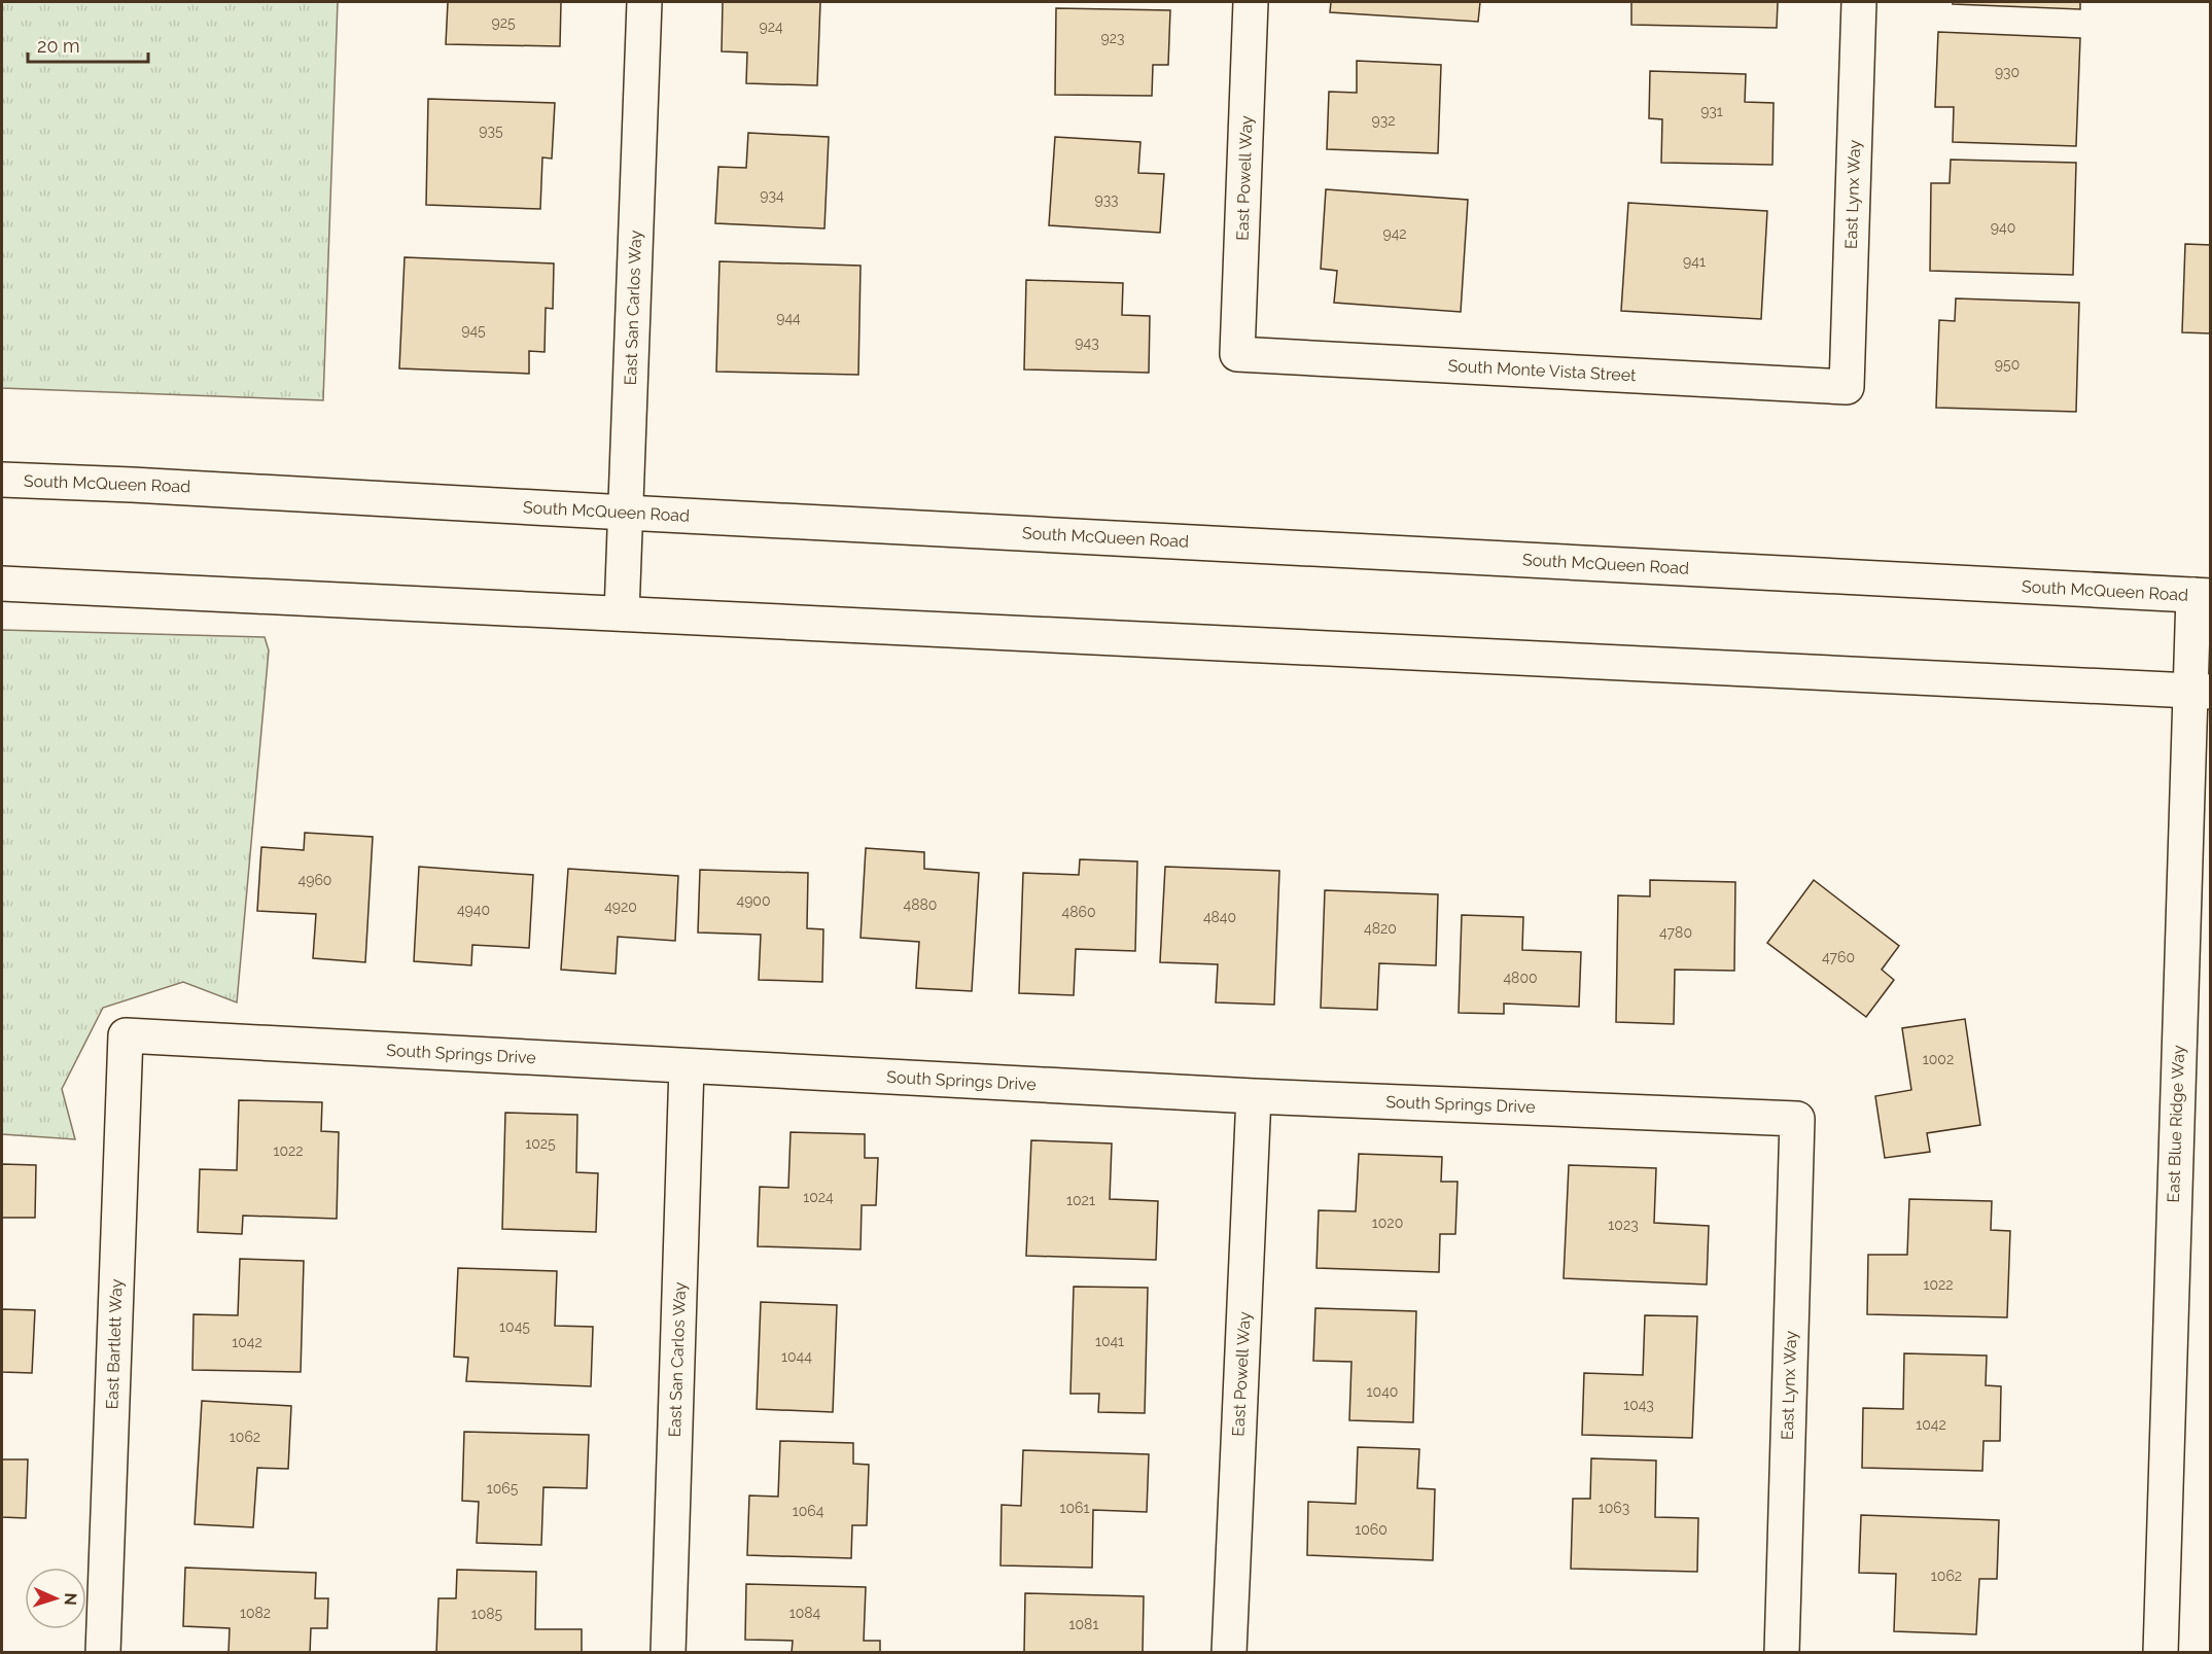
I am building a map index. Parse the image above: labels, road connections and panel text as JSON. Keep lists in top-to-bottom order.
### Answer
{
  "streets": {
    "street": [
      "East Powell Way",
      "East Lynx Way",
      "East San Carlos Way",
      "South Monte Vista Street",
      "South McQueen Road",
      "South Springs Drive",
      "East Blue Ridge Way",
      "East Bartlett Way"
    ]
  },
  "crossings": [
    ["East Powell Way", "South Monte Vista Street"],
    ["East Powell Way", "South Springs Drive"],
    ["East Lynx Way", "South Monte Vista Street"],
    ["East Lynx Way", "South Springs Drive"],
    ["East San Carlos Way", "South McQueen Road"],
    ["East San Carlos Way", "South Springs Drive"],
    ["South McQueen Road", "East Blue Ridge Way"],
    ["South Springs Drive", "East Bartlett Way"]
  ],
  "house_numbers": [
    "925",
    "924",
    "923",
    "930",
    "931",
    "932",
    "935",
    "934",
    "933",
    "940",
    "942",
    "941",
    "944",
    "945",
    "943",
    "950",
    "4960",
    "4900",
    "4880",
    "4920",
    "4940",
    "4860",
    "4840",
    "4820",
    "4780",
    "4760",
    "4800",
    "1002",
    "1025",
    "1022",
    "1024",
    "1021",
    "1020",
    "1023",
    "1022",
    "1045",
    "1041",
    "1042",
    "1044",
    "1040",
    "1043",
    "1042",
    "1062",
    "1065",
    "1061",
    "1063",
    "1064",
    "1060",
    "1062",
    "1082",
    "1084",
    "1085",
    "1081"
  ],
  "scale_bar": "20 m",
  "north": "right"
}
